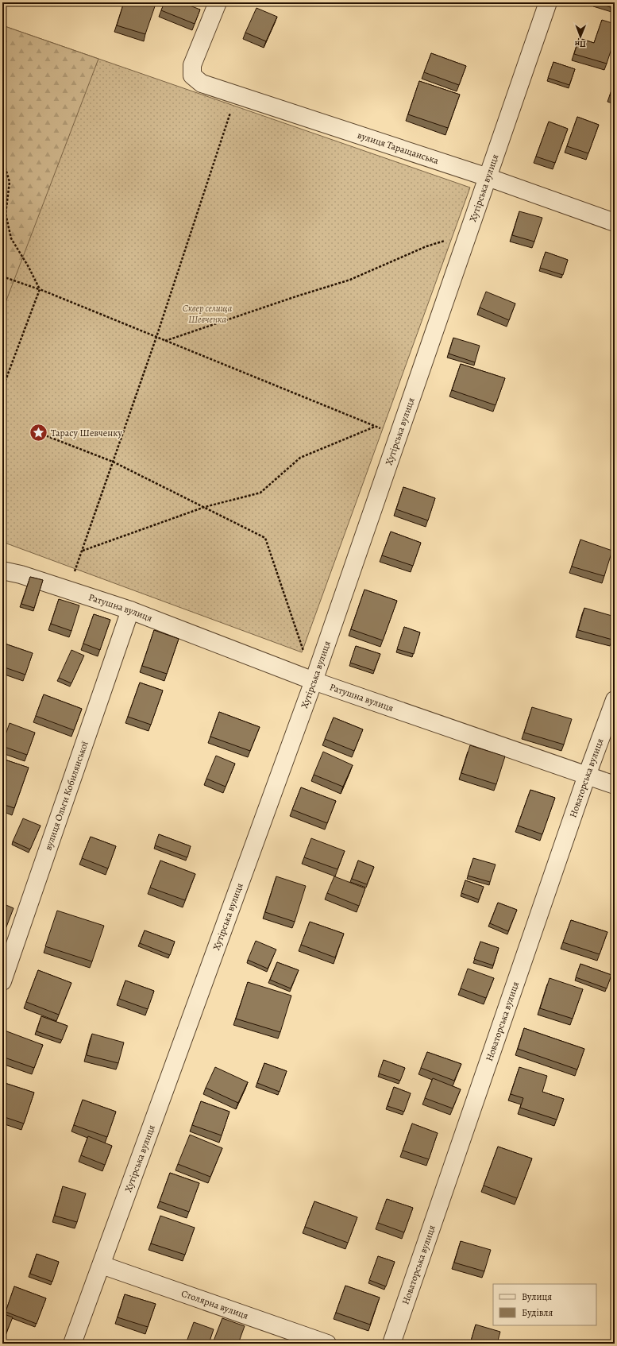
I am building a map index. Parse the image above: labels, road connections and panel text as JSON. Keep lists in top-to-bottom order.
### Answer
{
  "streets": {
    "street": [
      "вулиця Таращанська",
      "Хутірська вулиця",
      "Ратушна вулиця",
      "Новаторська вулиця",
      "вулиця Ольги Кобилянської",
      "Столярна вулиця"
    ]
  },
  "crossings": [
    ["вулиця Таращанська", "Хутірська вулиця"],
    ["Хутірська вулиця", "Ратушна вулиця"],
    ["Хутірська вулиця", "Столярна вулиця"],
    ["Ратушна вулиця", "Новаторська вулиця"],
    ["Ратушна вулиця", "вулиця Ольги Кобилянської"]
  ],
  "parks": ["Сквер селища Шевченка"],
  "places": {
    "place": ["Тарасу Шевченку"]
  },
  "legend": ["Вулиця", "Будівля"],
  "north": "bottom"
}
